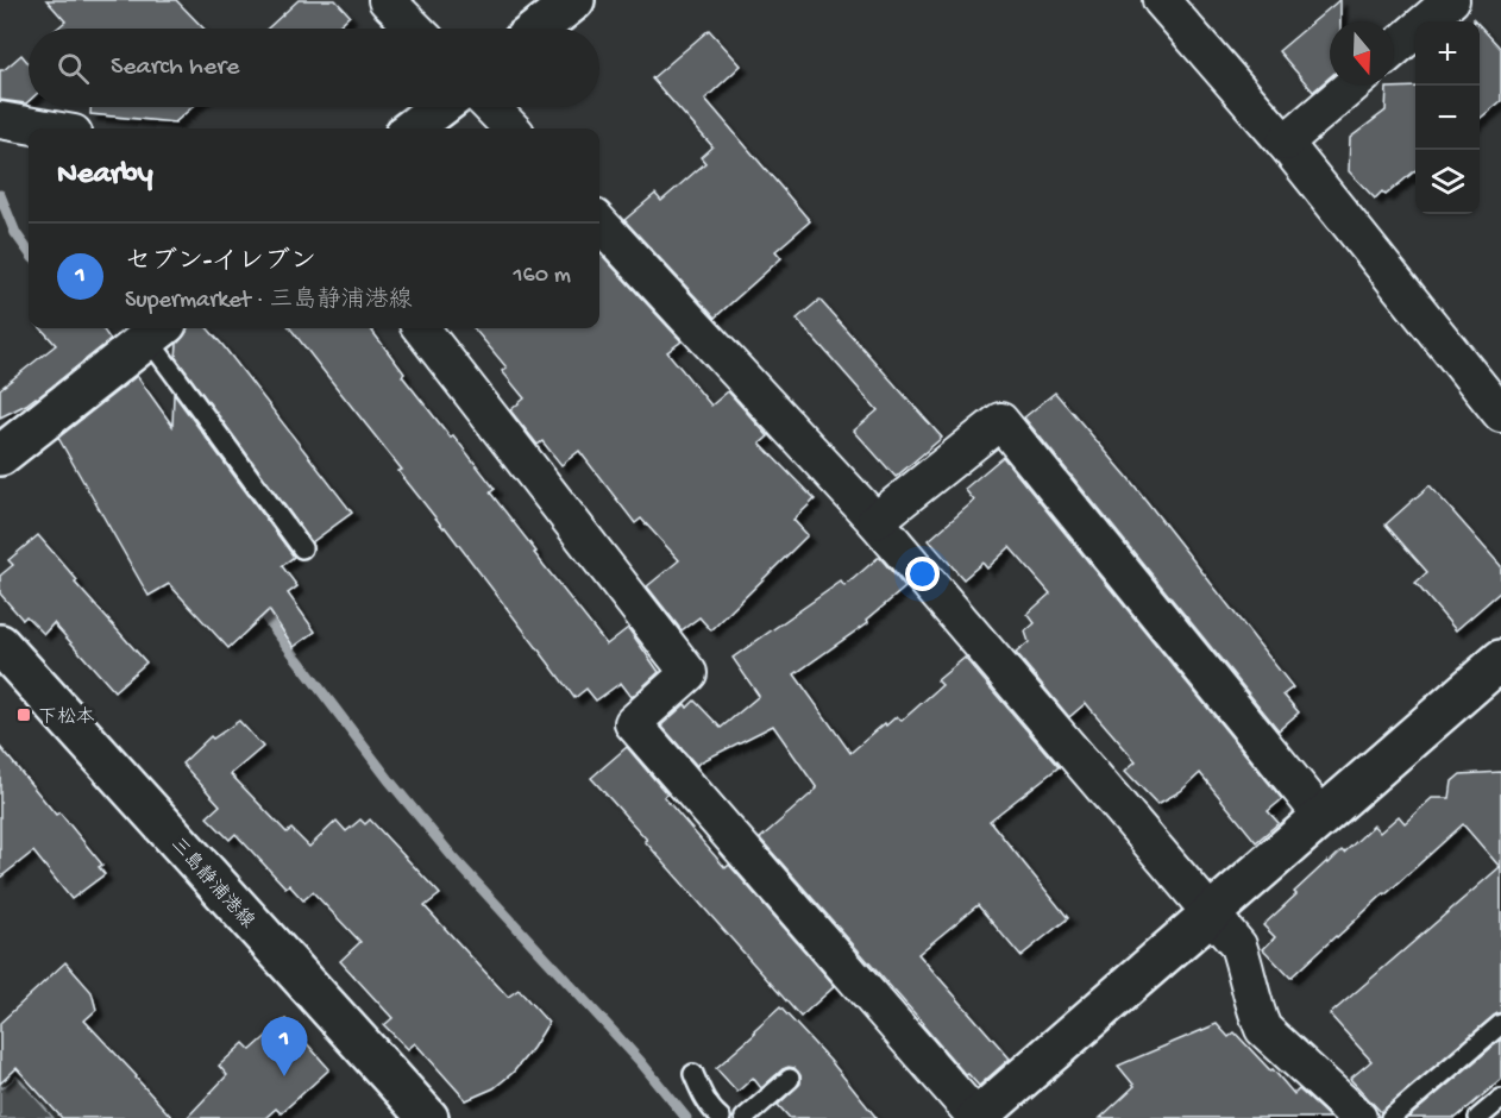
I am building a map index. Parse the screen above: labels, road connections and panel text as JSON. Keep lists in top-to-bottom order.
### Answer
{
  "streets": {
    "street": ["三島静浦港線"]
  },
  "places": {
    "transit": ["下松本"]
  },
  "north": "bottom",
  "page": {
    "map_buttons": ["+", "−"],
    "search": "Search here",
    "heading": "Nearby",
    "list": [
      {
        "mark": "1",
        "name": "セブン-イレブン",
        "note": "Supermarket · 三島静浦港線",
        "value": "160 m"
      }
    ],
    "pins": "1"
  }
}
